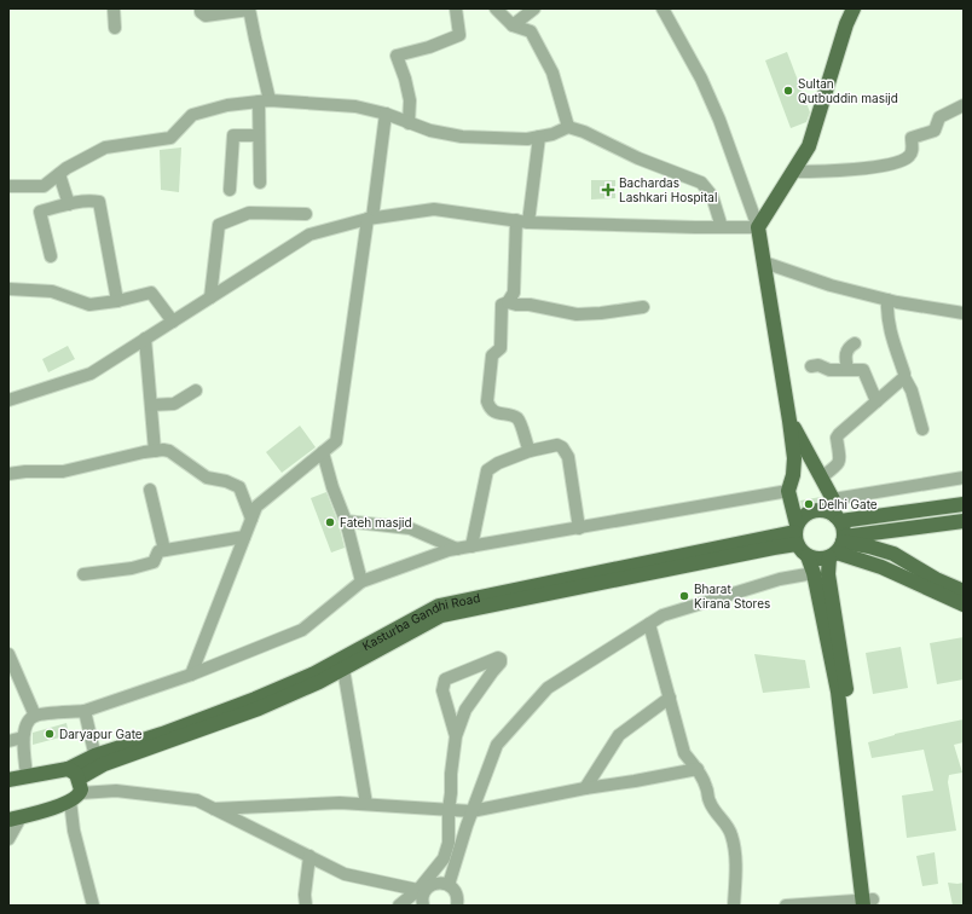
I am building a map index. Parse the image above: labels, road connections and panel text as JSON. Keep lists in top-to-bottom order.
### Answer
{
  "streets": {
    "main road": ["Kasturba Gandhi Road"]
  },
  "places": {
    "other": [
      "Sultan Qutbuddin masijd",
      "Delhi Gate",
      "Fateh masjid",
      "Bharat Kirana Stores",
      "Daryapur Gate"
    ],
    "health": ["Bachardas Lashkari Hospital"]
  }
}
